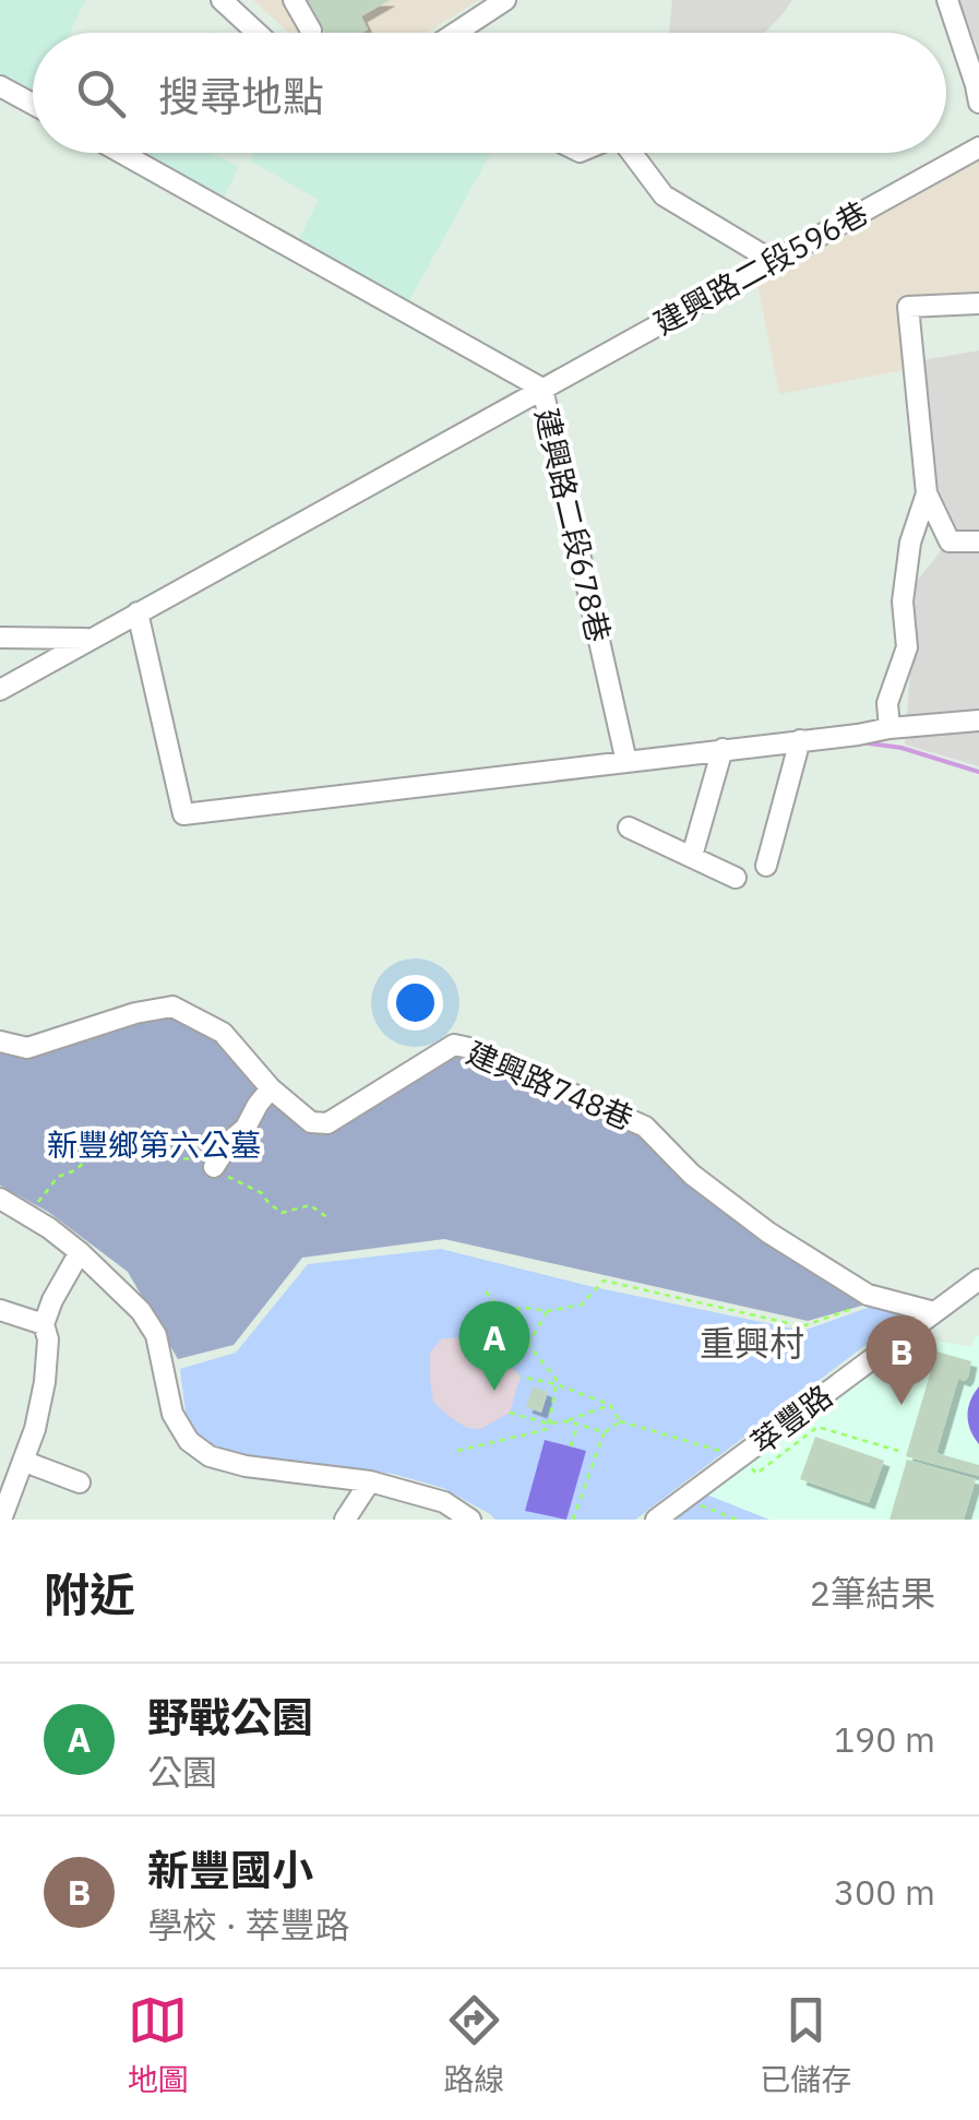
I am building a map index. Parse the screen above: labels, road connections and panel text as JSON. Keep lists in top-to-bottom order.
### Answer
{
  "streets": {
    "street": [
      "建興路二段596巷",
      "建興路二段678巷",
      "建興路748巷",
      "萃豐路"
    ]
  },
  "crossings": [
    ["建興路二段596巷", "建興路二段678巷"],
    ["建興路748巷", "萃豐路"]
  ],
  "districts": ["重興村"],
  "parks": ["新豐鄉第六公墓"],
  "page": {
    "search": "搜尋地點",
    "pins": ["A", "B"],
    "heading": ["附近", "2筆結果"],
    "list": [
      {
        "mark": "A",
        "name": "野戰公園",
        "note": "公園",
        "value": "190 m"
      },
      {
        "mark": "B",
        "name": "新豐國小",
        "note": "學校 · 萃豐路",
        "value": "300 m"
      }
    ],
    "nav": ["地圖", "路線", "已儲存"]
  }
}
